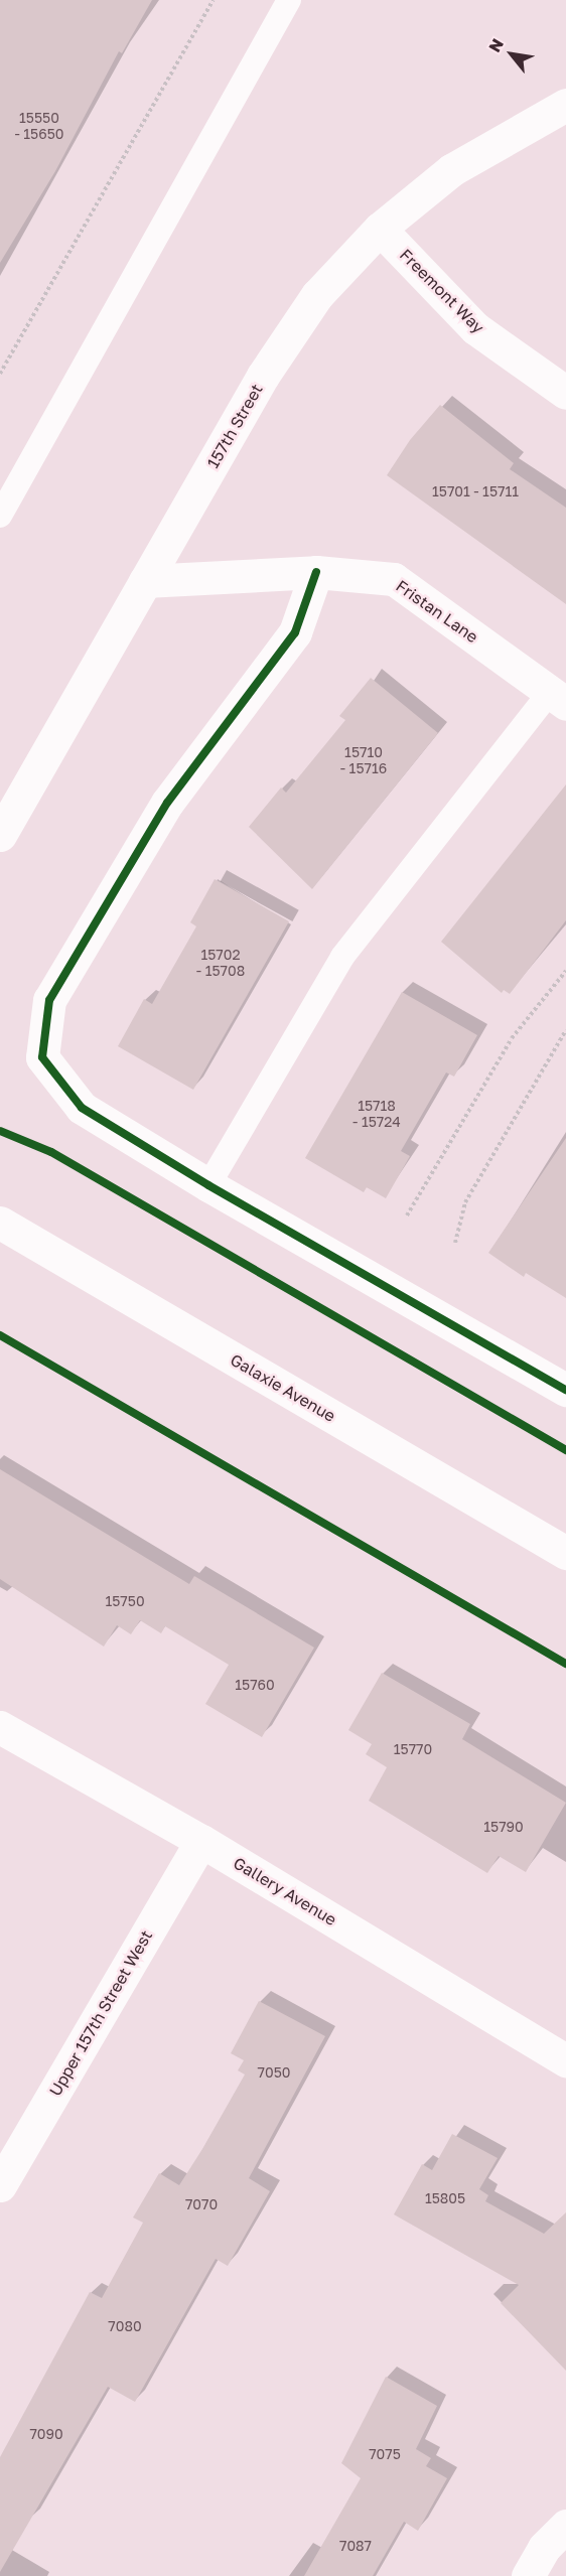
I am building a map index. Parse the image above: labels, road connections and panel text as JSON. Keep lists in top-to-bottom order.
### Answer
{
  "streets": {
    "street": [
      "Freemont Way",
      "157th Street",
      "Fristan Lane",
      "Galaxie Avenue",
      "Gallery Avenue",
      "Upper 157th Street West"
    ]
  },
  "crossings": [
    ["Freemont Way", "157th Street"],
    ["157th Street", "Fristan Lane"],
    ["Gallery Avenue", "Upper 157th Street West"]
  ],
  "house_numbers": [
    "15550 - 15650",
    "15701 - 15711",
    "15710 - 15716",
    "15702 - 15708",
    "15718 - 15724",
    "15750",
    "15760",
    "15770",
    "15790",
    "7050",
    "15805",
    "7070",
    "7080",
    "7090",
    "7075",
    "7087"
  ],
  "north": "top left"
}
